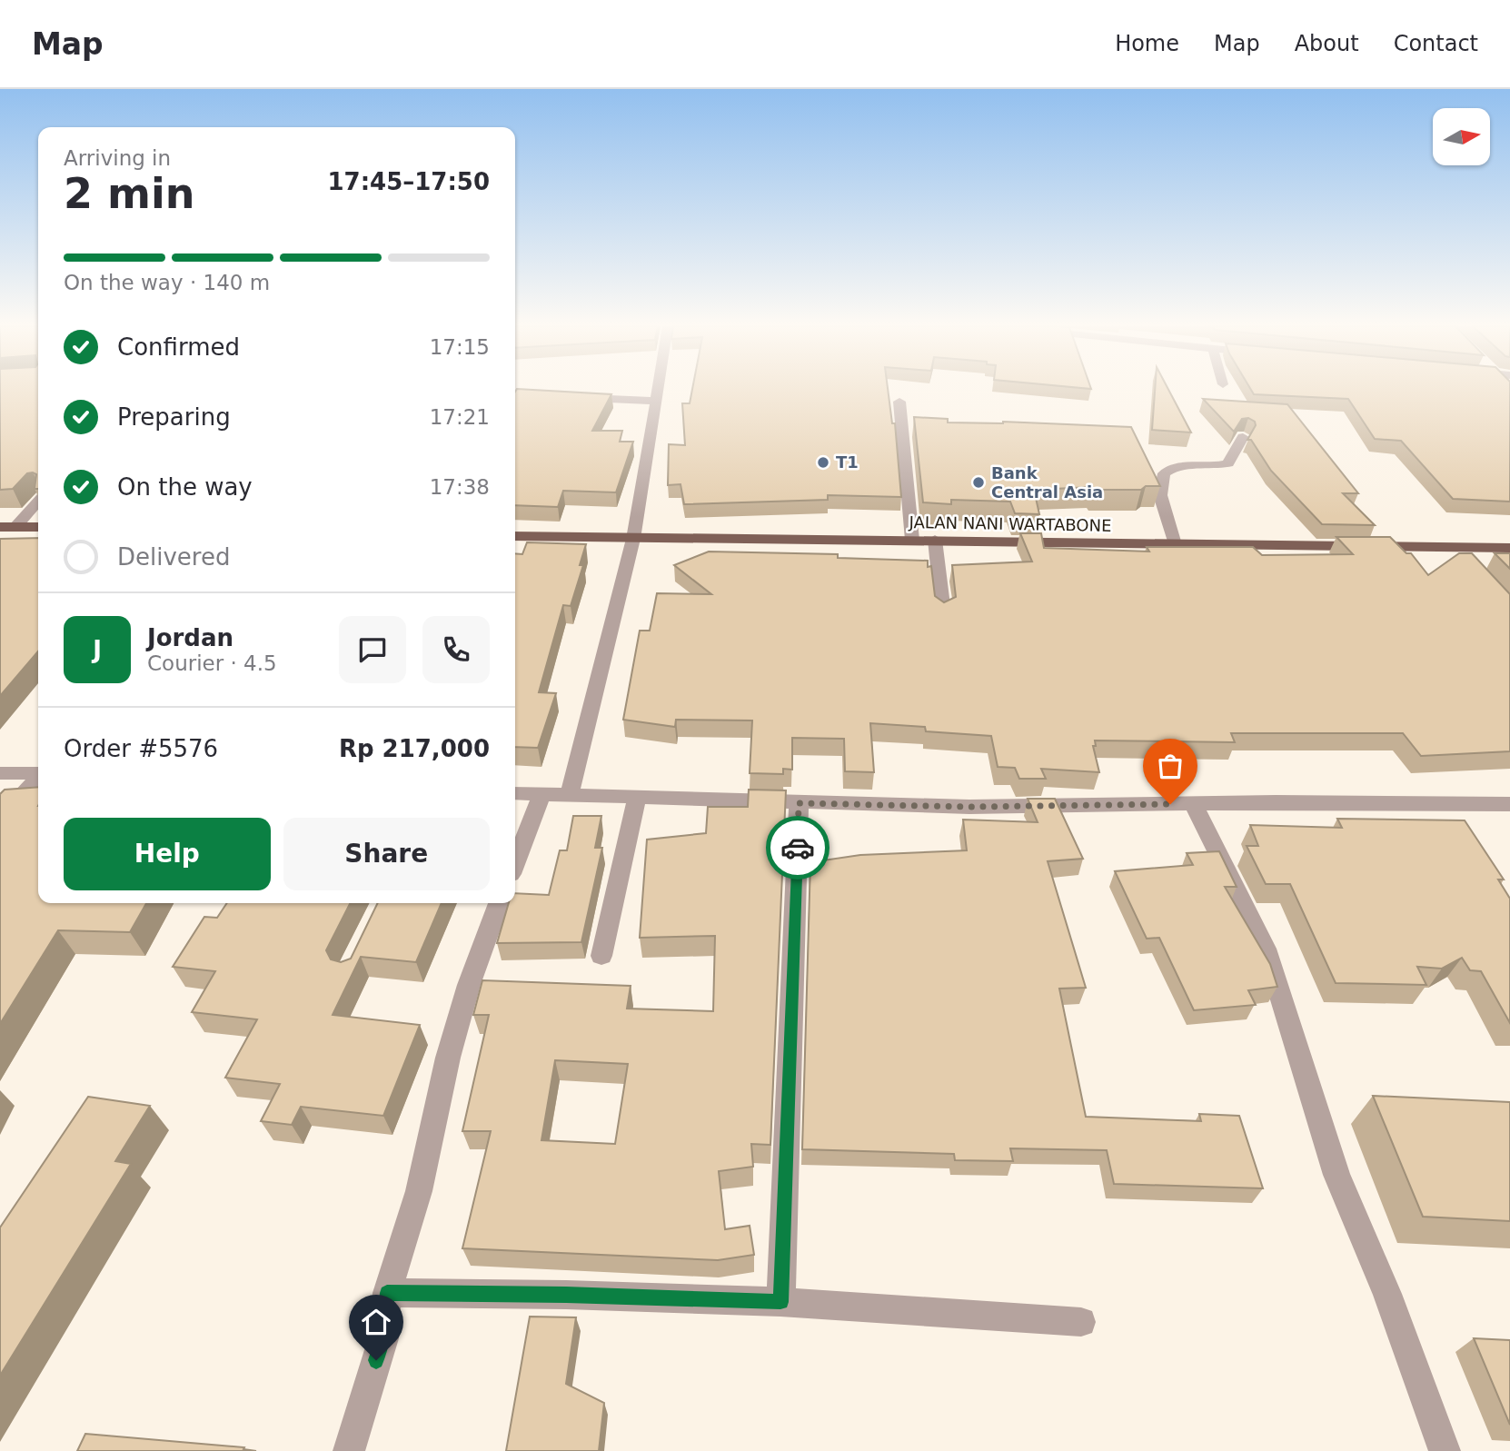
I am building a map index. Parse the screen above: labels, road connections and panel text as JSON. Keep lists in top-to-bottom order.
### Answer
{
  "streets": {
    "main road": ["JALAN NANI WARTABONE"]
  },
  "places": ["T1", "Bank Central Asia"],
  "north": "right",
  "page": {
    "header": "Map",
    "nav": [
      "Home",
      "Map",
      "About",
      "Contact"
    ],
    "heading": ["2 min", "Arriving in", "17:45–17:50"],
    "panel": [
      "Jordan",
      "Courier · 4.5",
      "Order #5576",
      "Rp 217,000"
    ],
    "bar": "On the way · 140 m",
    "list": [
      ["Confirmed", "17:15"],
      ["Preparing", "17:21"],
      ["On the way", "17:38"],
      "Delivered"
    ],
    "round": "J",
    "buttons": ["Help", "Share"]
  }
}
